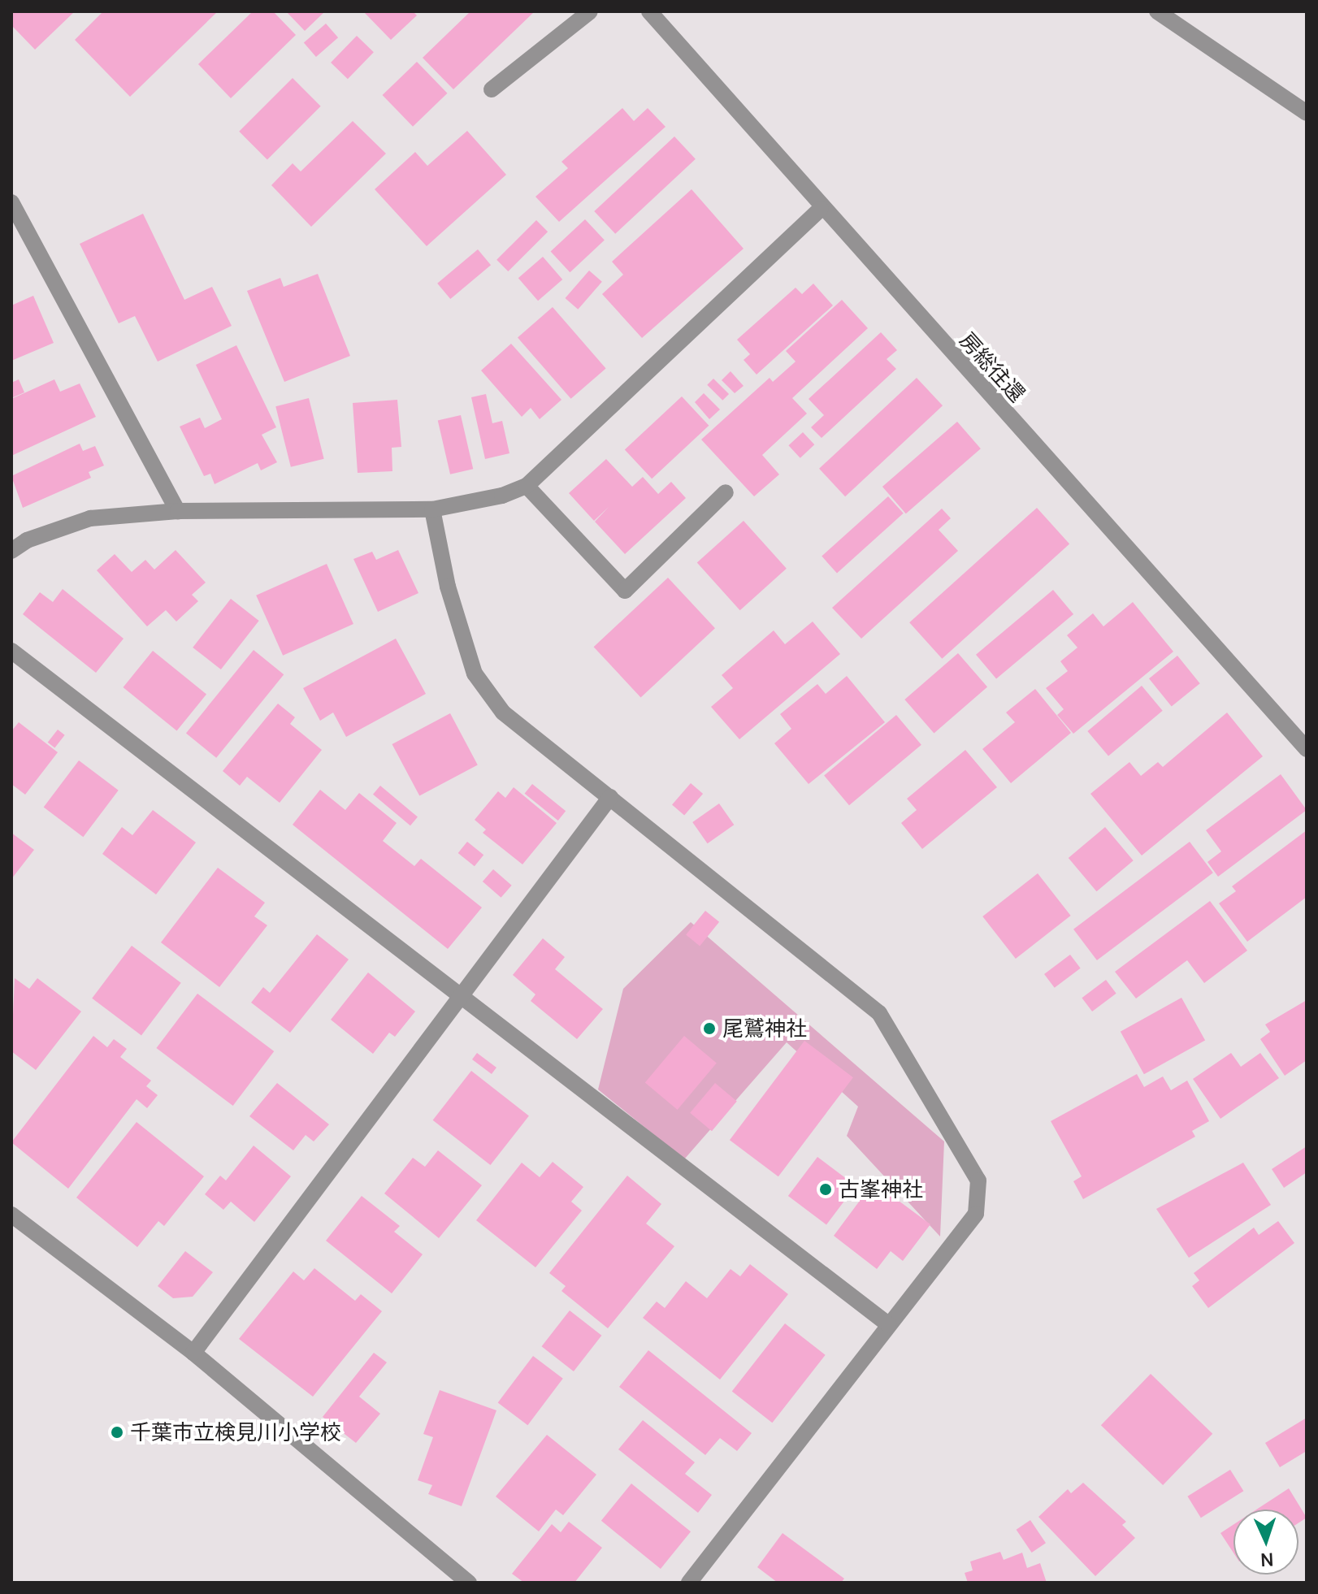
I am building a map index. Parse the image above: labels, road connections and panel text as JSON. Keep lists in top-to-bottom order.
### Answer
{
  "streets": {
    "street": ["房総往還"]
  },
  "places": ["尾鷲神社", "古峯神社", "千葉市立検見川小学校"],
  "north": "bottom"
}
